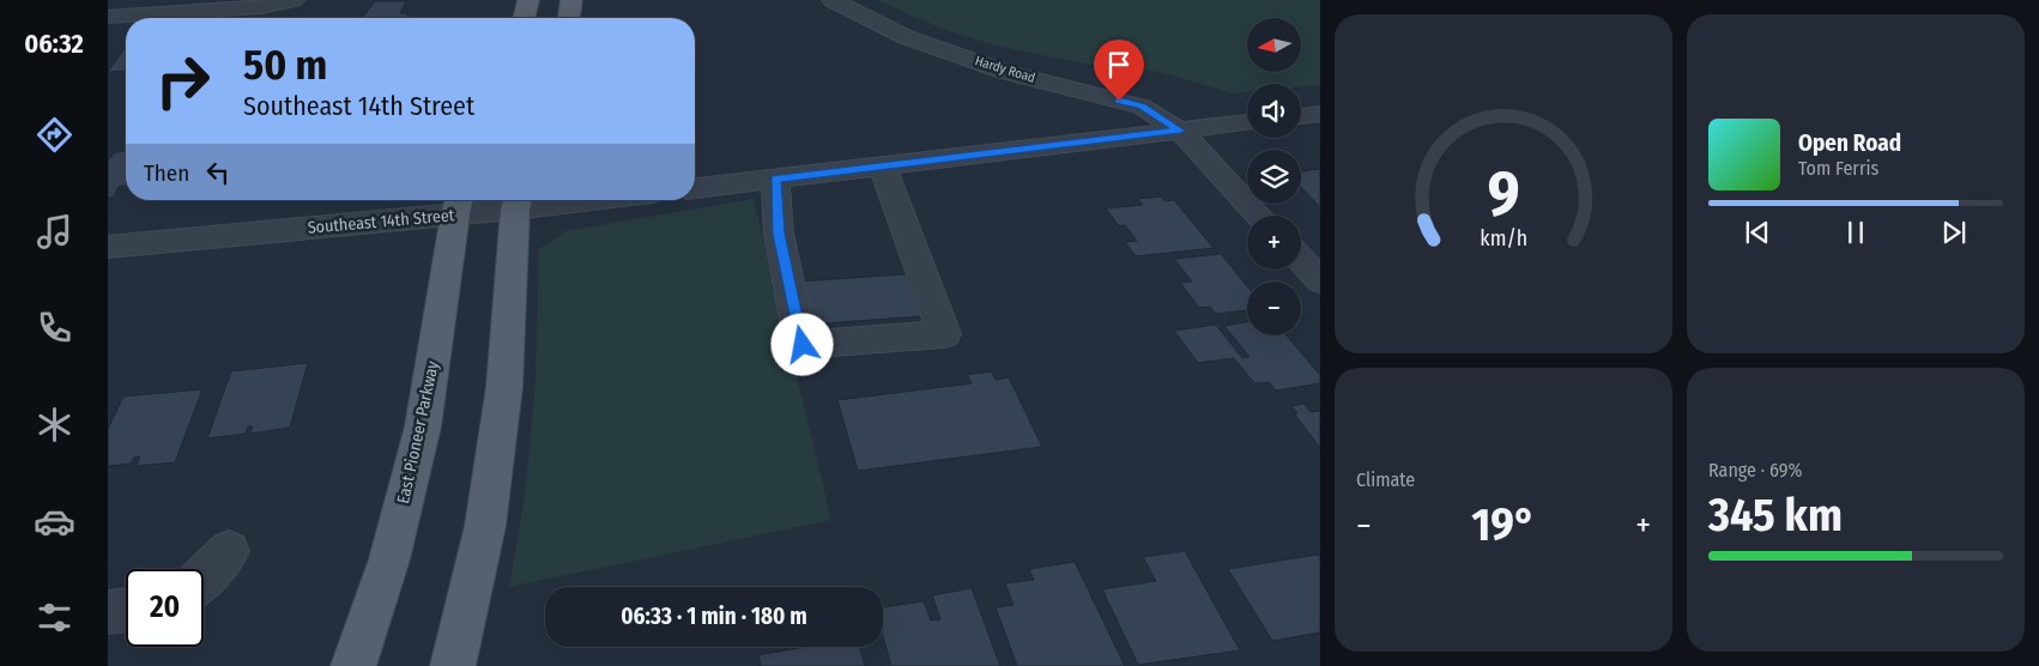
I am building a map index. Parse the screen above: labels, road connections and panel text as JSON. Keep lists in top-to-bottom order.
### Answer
{
  "streets": {
    "main road": ["East Pioneer Parkway"],
    "street": ["Hardy Road", "Southeast 14th Street"]
  },
  "crossings": [
    ["Southeast 14th Street", "East Pioneer Parkway"]
  ],
  "north": "left",
  "page": {
    "tabs": "06:32",
    "map_buttons": ["+", "−"],
    "turn": ["50 m", "Southeast 14th Street"],
    "song": ["Open Road", "Tom Ferris"],
    "then": "Then",
    "tile": [
      "Climate",
      ["Range · 69%", "345 km"]
    ],
    "heat": ["−", "19°", "+"],
    "limit": "20",
    "trip": "06:33 · 1 min · 180 m",
    "gauge": ["9", "km/h"]
  }
}
